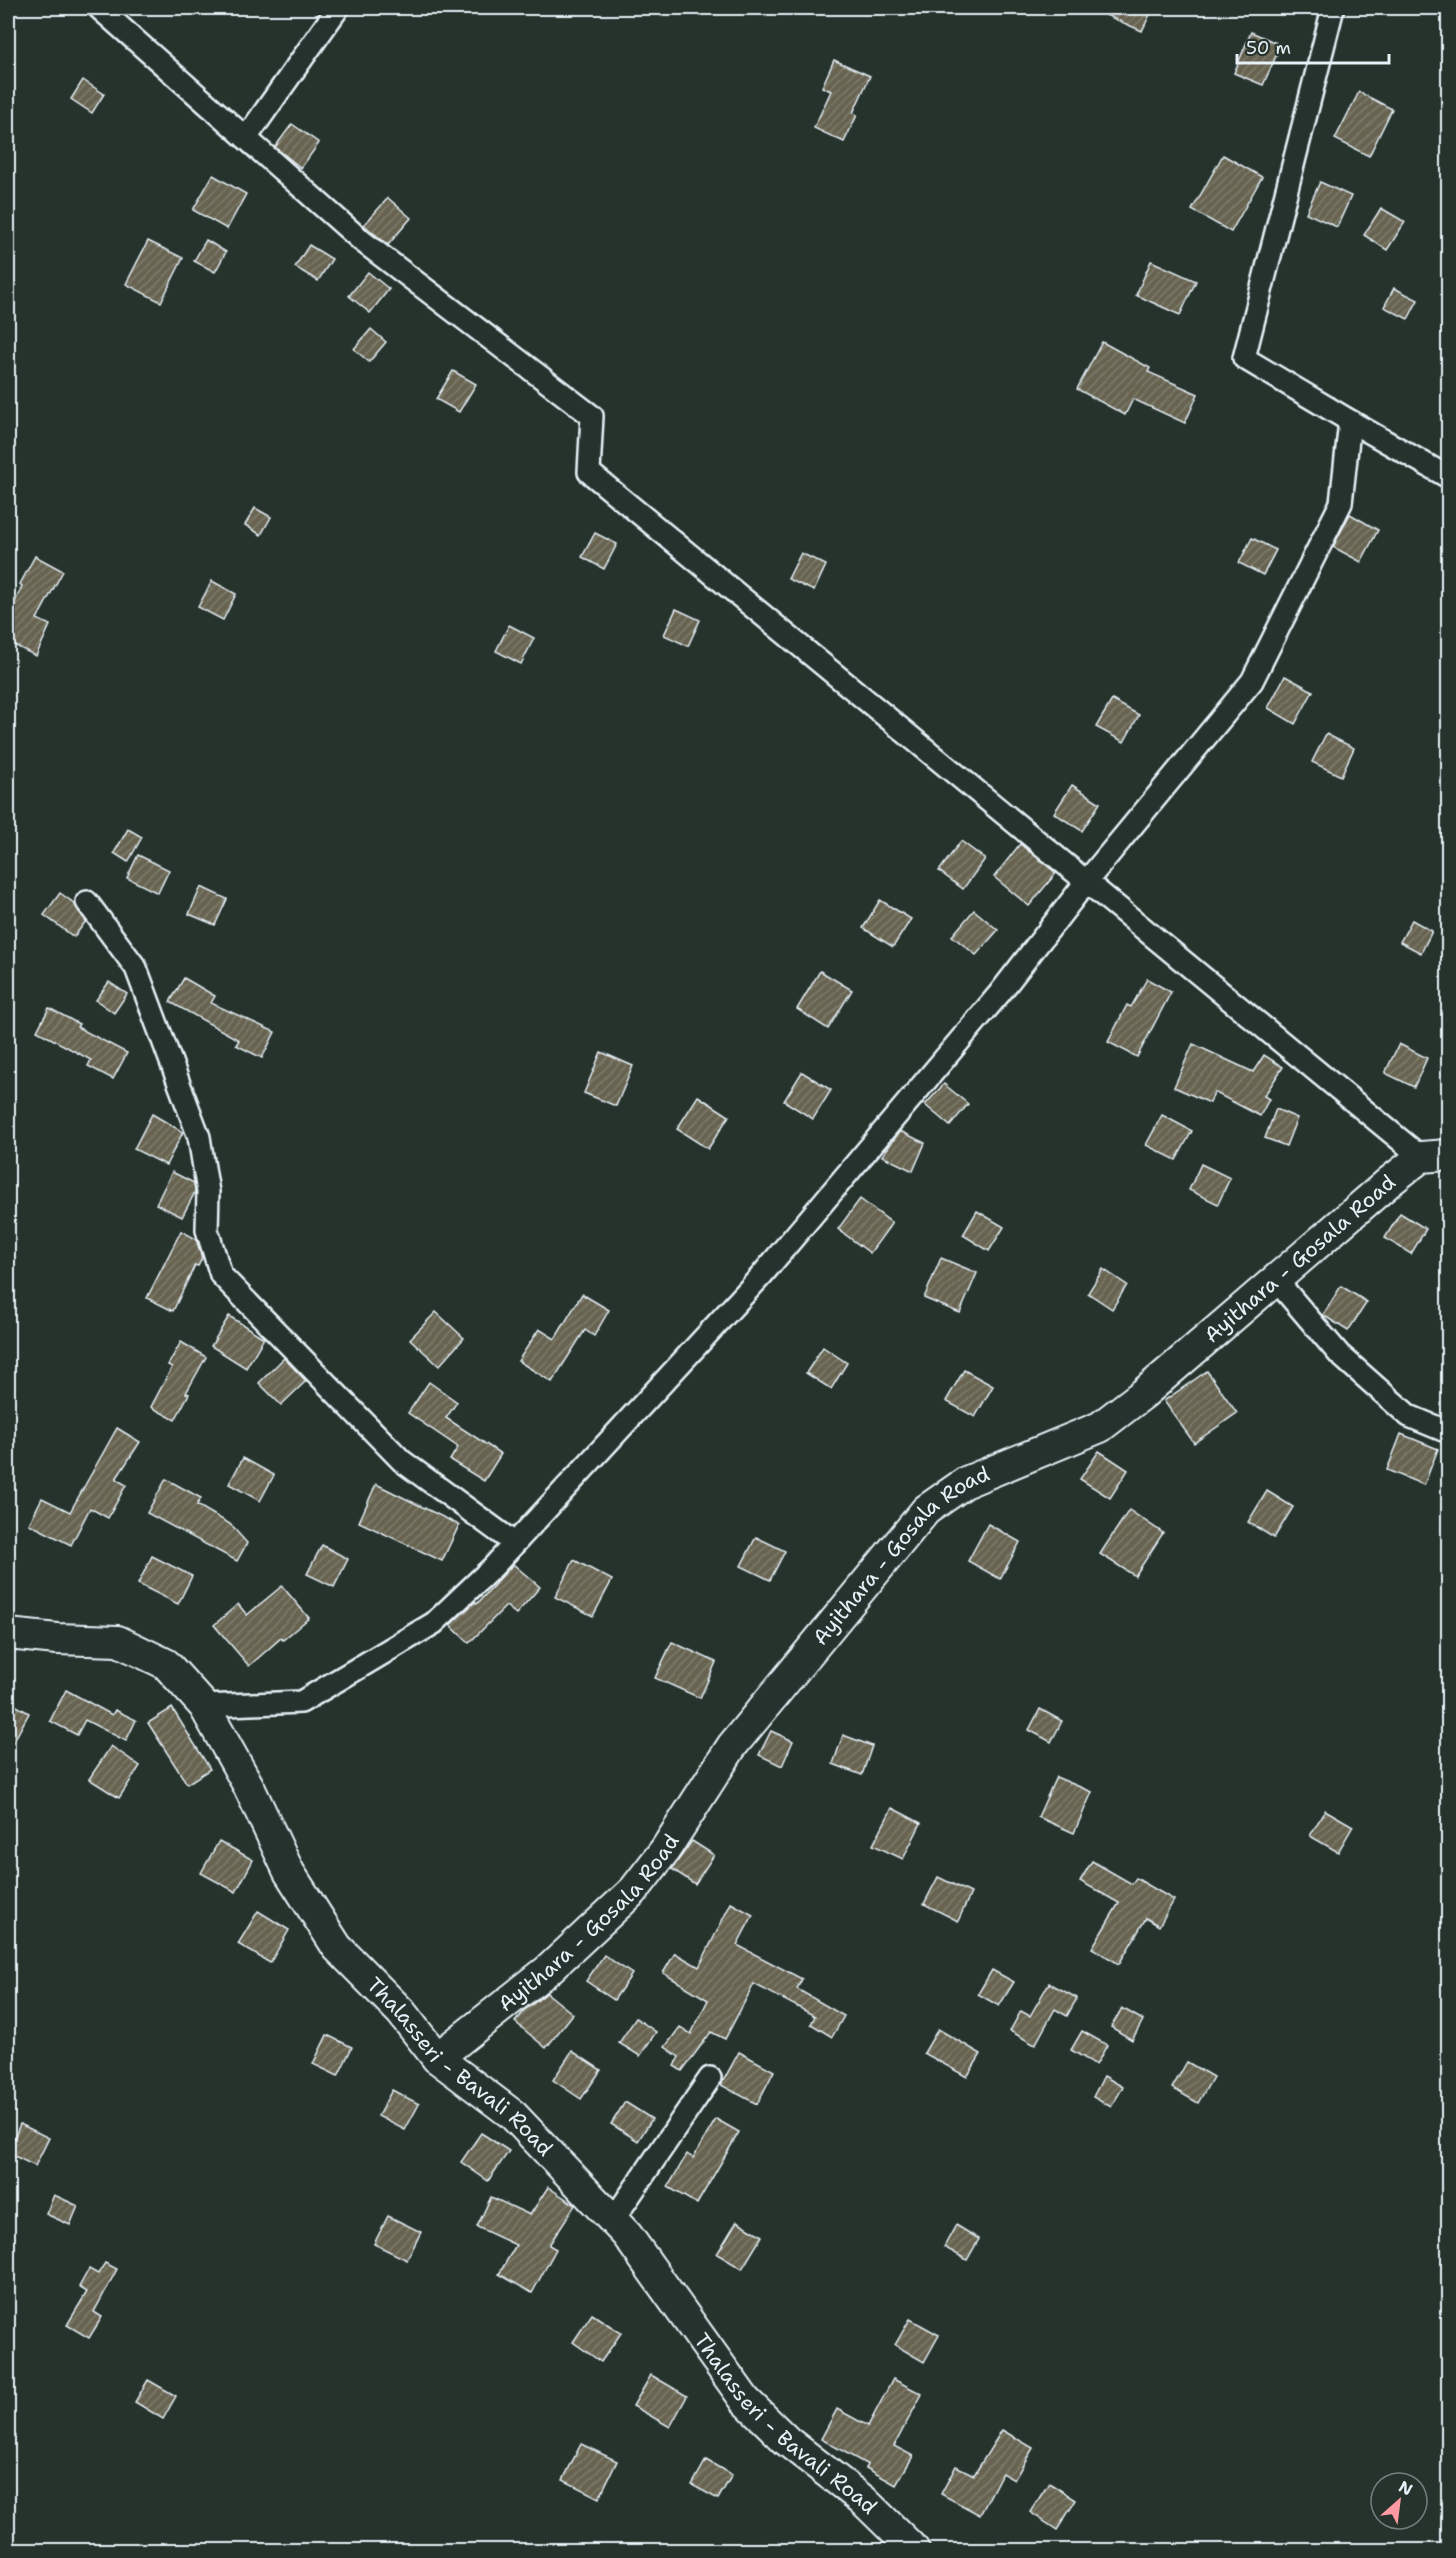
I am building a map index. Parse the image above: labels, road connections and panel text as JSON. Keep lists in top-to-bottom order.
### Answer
{
  "streets": {
    "main road": ["Ayithara - Gosala Road", "Thalasseri - Bavali Road"]
  },
  "crossings": [
    ["Ayithara - Gosala Road", "Thalasseri - Bavali Road"]
  ],
  "scale_bar": "50 m",
  "north": "top right"
}
